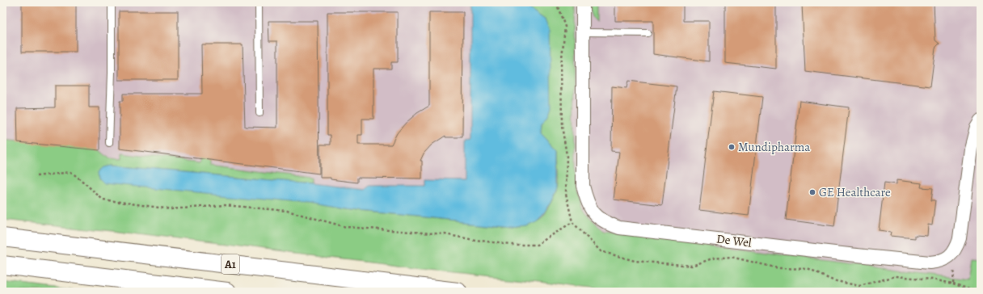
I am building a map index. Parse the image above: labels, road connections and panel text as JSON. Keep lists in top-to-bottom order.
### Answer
{
  "streets": {
    "highway": ["A1"],
    "street": ["De Wel"]
  },
  "places": ["Mundipharma", "GE Healthcare"]
}
